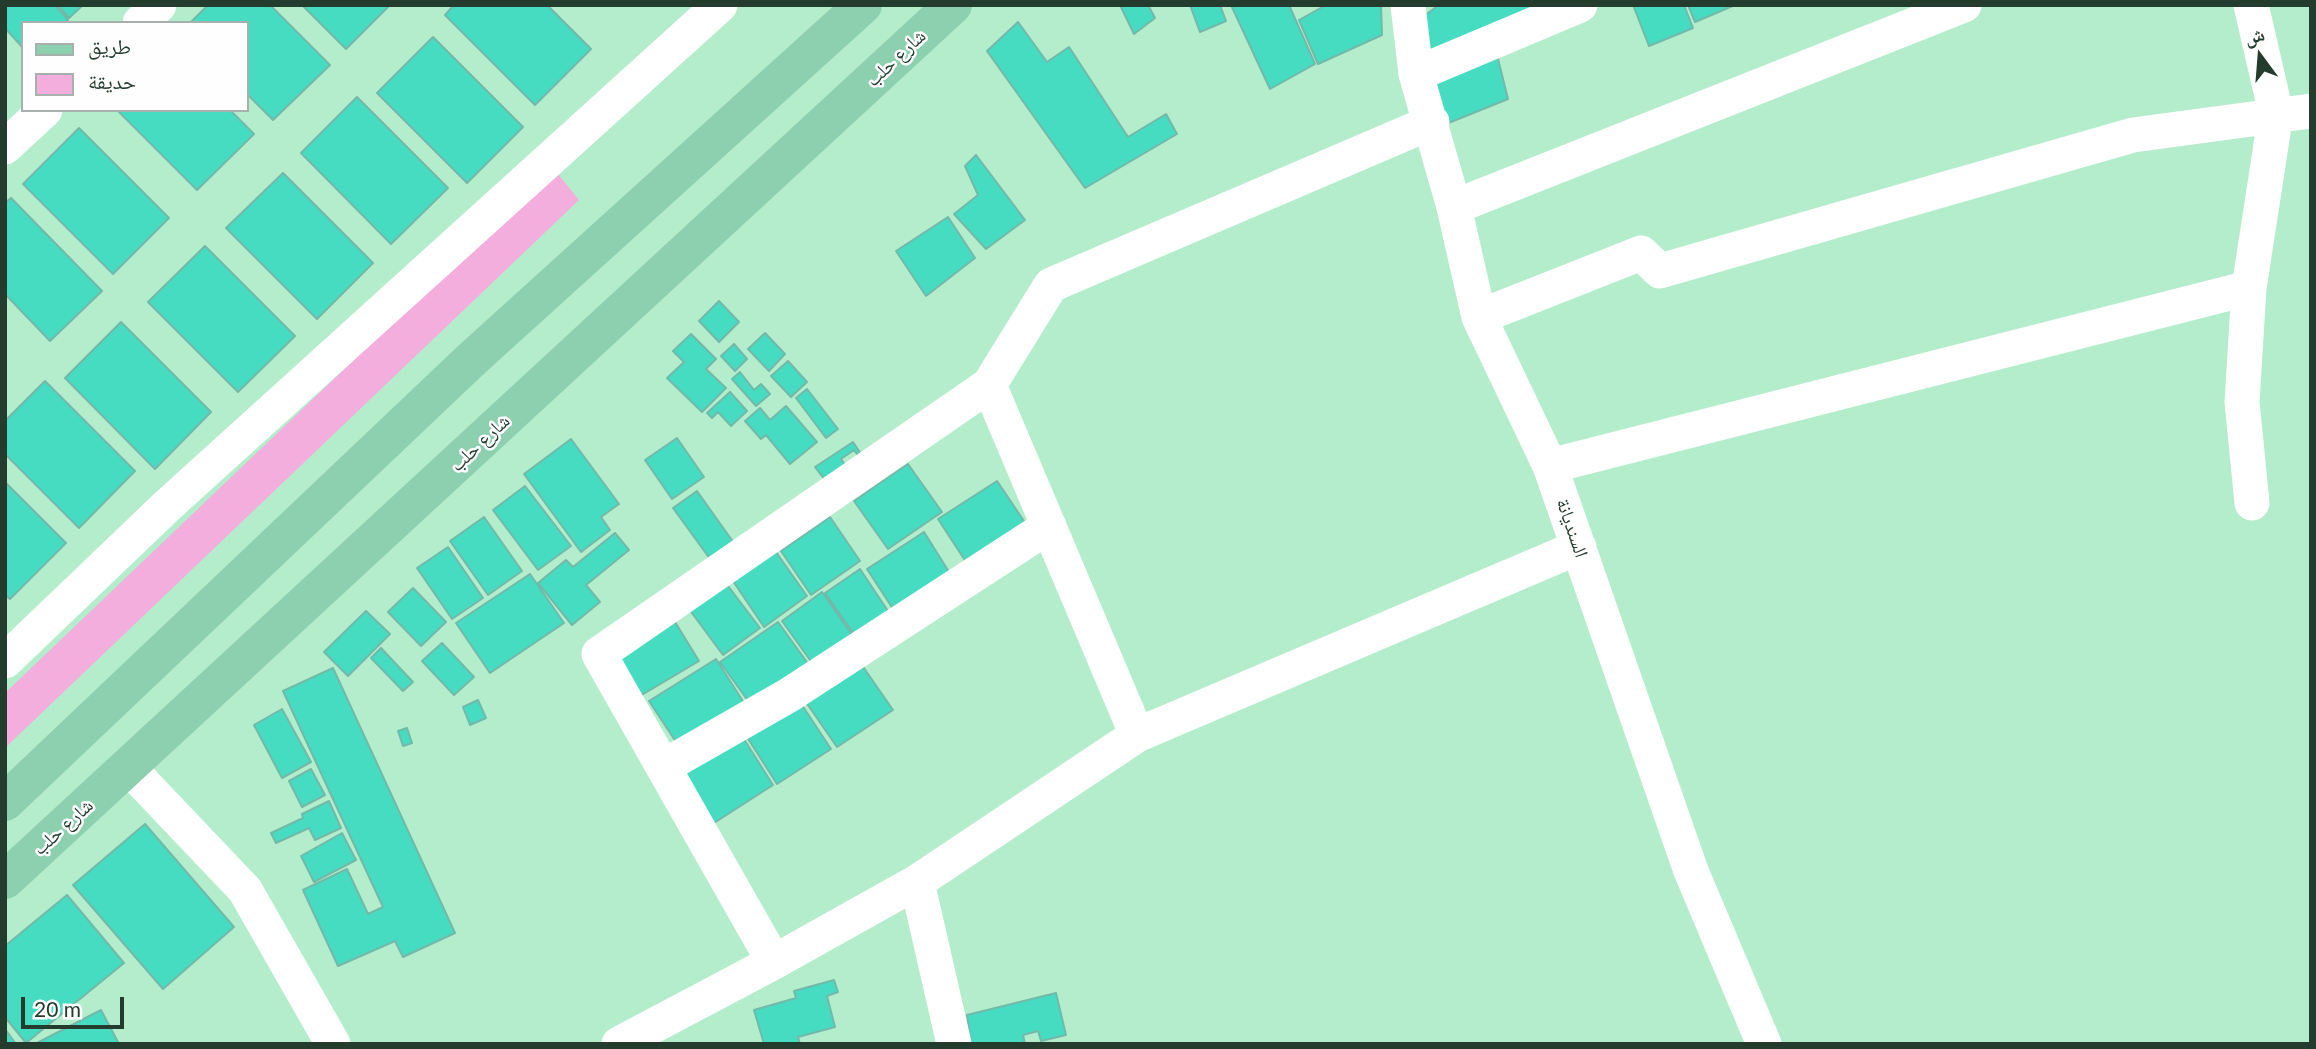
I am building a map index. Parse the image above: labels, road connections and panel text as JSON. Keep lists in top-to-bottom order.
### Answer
{
  "streets": {
    "main road": ["شارع حلب"],
    "street": ["السنديانة"]
  },
  "legend": ["طريق", "حديقة"],
  "scale_bar": "20 m",
  "north": "top"
}
